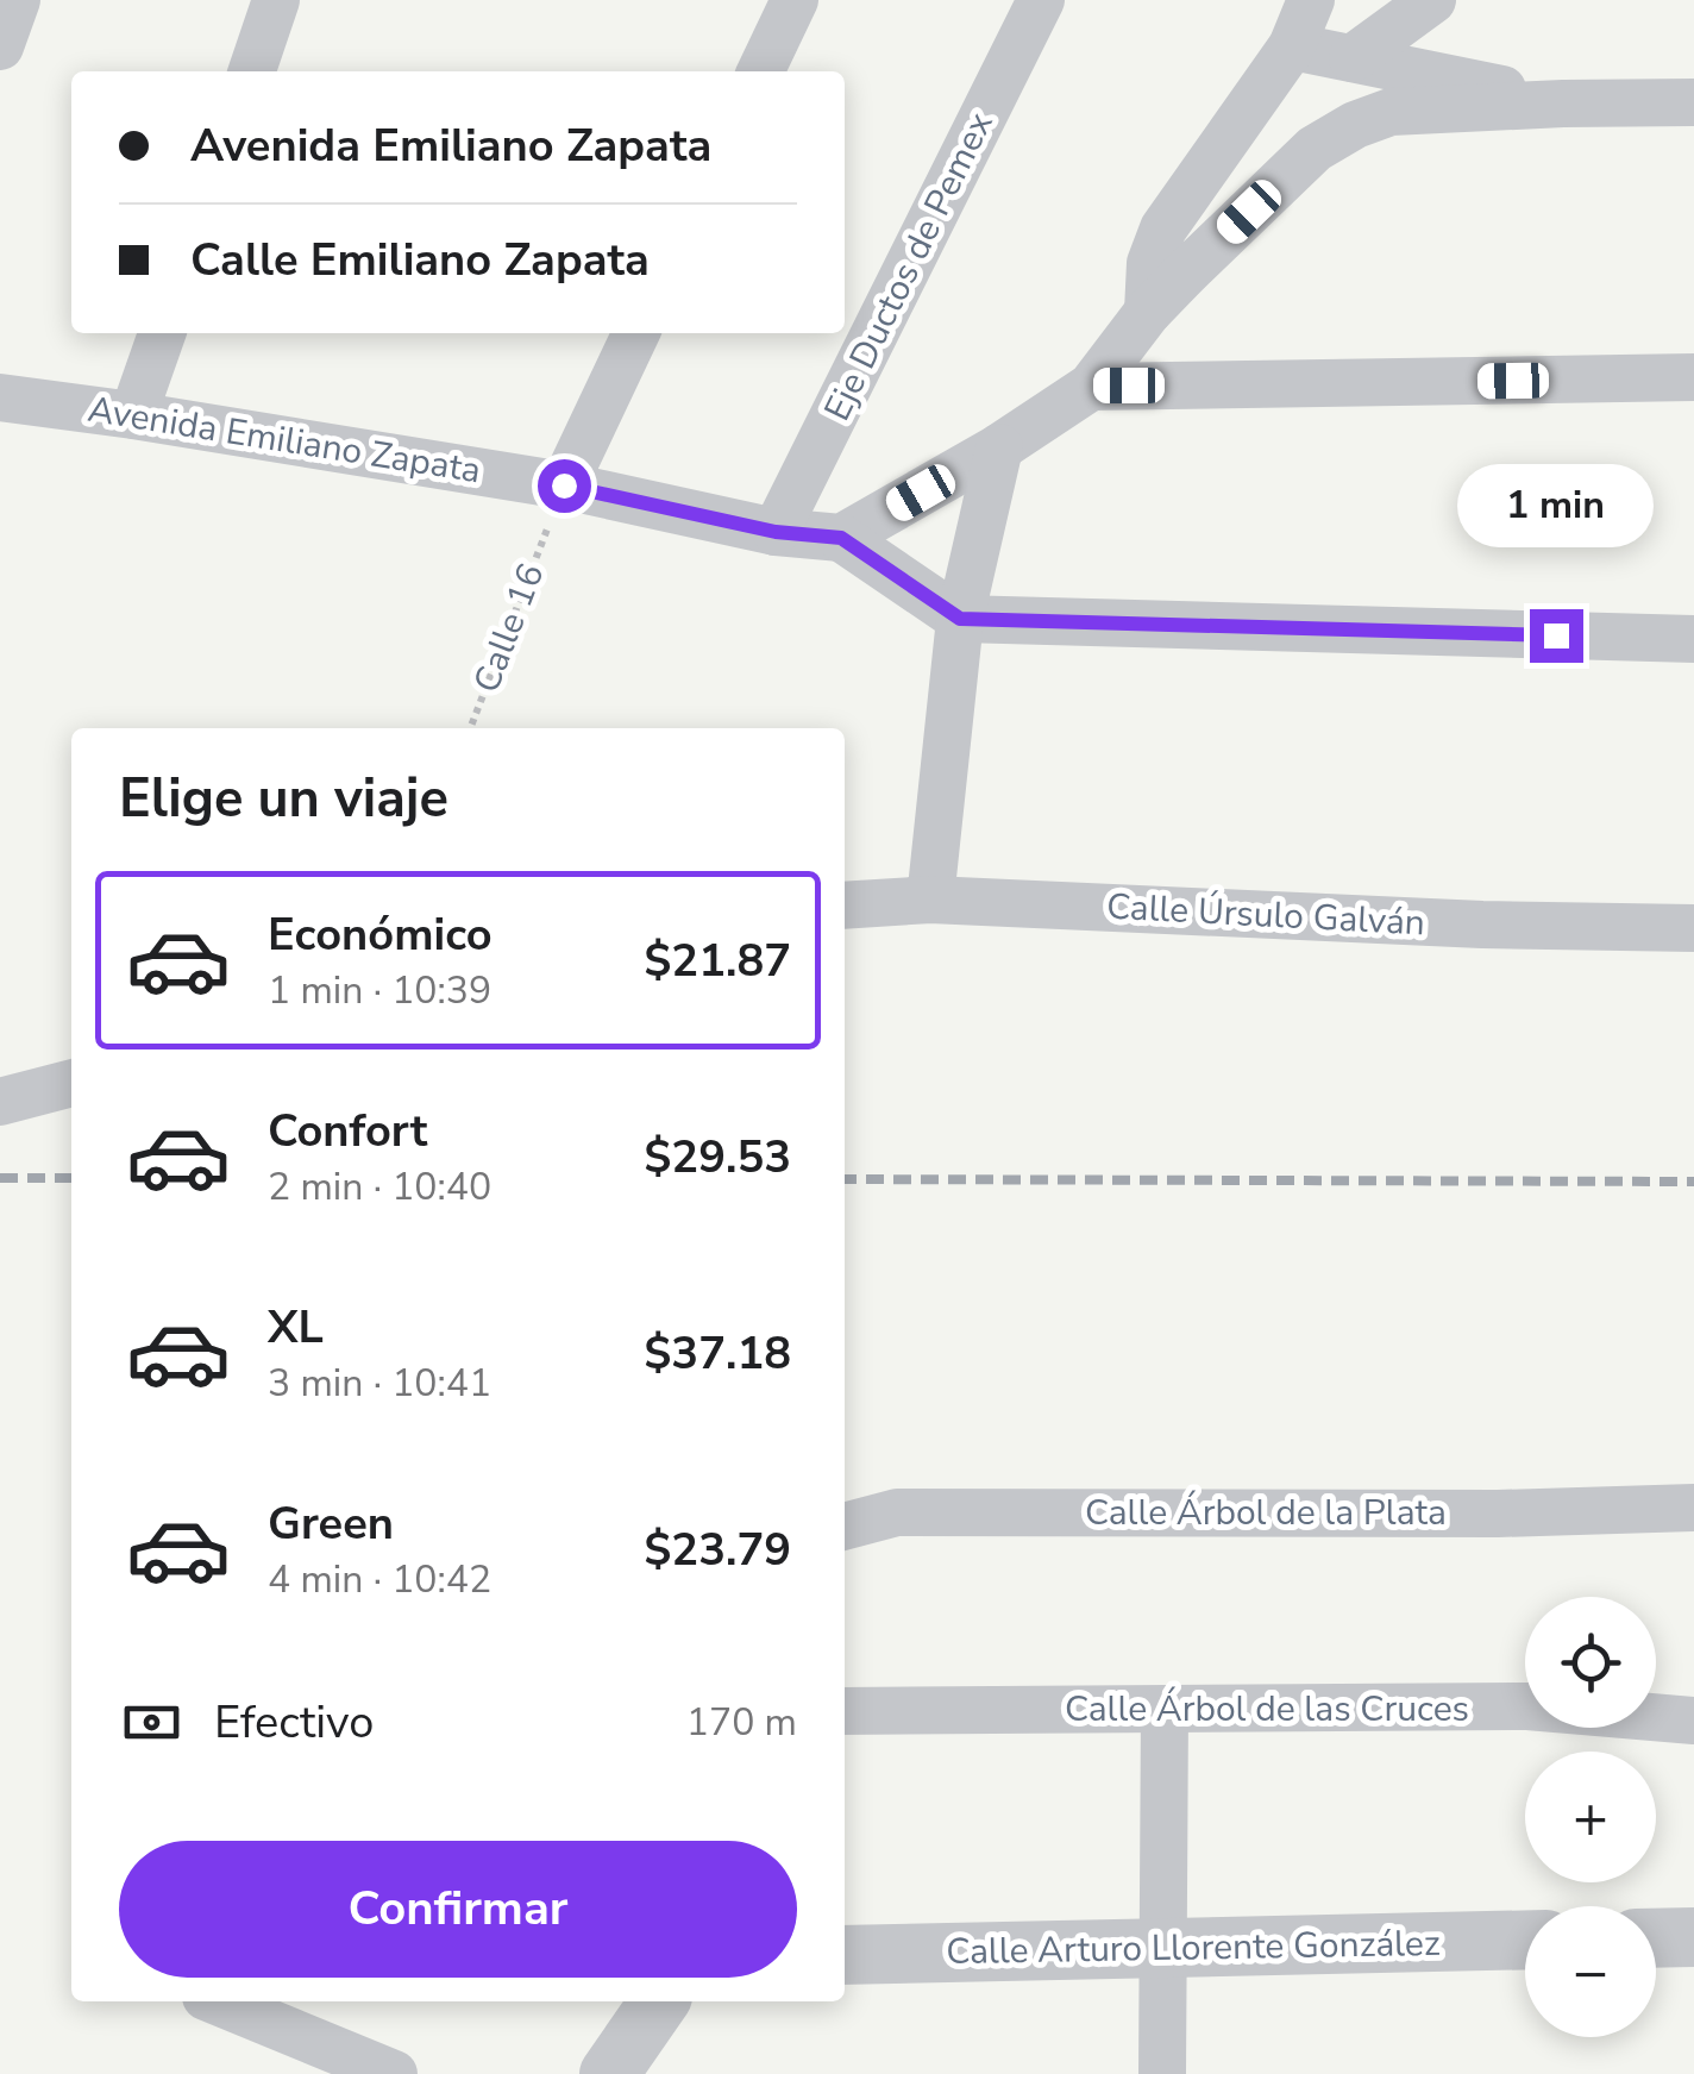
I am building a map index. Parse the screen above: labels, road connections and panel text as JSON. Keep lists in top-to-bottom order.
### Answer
{
  "streets": {
    "street": [
      "Eje Ductos de Pemex",
      "Avenida Emiliano Zapata",
      "Calle Úrsulo Galván",
      "Calle Árbol de la Plata",
      "Calle Árbol de las Cruces",
      "Calle Arturo Llorente González"
    ],
    "path": ["Calle 16"]
  },
  "crossings": [
    ["Eje Ductos de Pemex", "Avenida Emiliano Zapata"],
    ["Avenida Emiliano Zapata", "Calle 16"]
  ],
  "page": {
    "banner": ["Avenida Emiliano Zapata", "Calle Emiliano Zapata"],
    "bubble": "1 min",
    "heading": "Elige un viaje",
    "list": [
      {
        "name": "Económico",
        "note": "1 min · 10:39",
        "value": "$21.87"
      },
      {
        "name": "Confort",
        "note": "2 min · 10:40",
        "value": "$29.53"
      },
      {
        "name": "XL",
        "note": "3 min · 10:41",
        "value": "$37.18"
      },
      {
        "name": "Green",
        "note": "4 min · 10:42",
        "value": "$23.79"
      }
    ],
    "map_buttons": ["+", "−"],
    "pay": ["Efectivo", "170 m"],
    "buttons": "Confirmar"
  }
}
